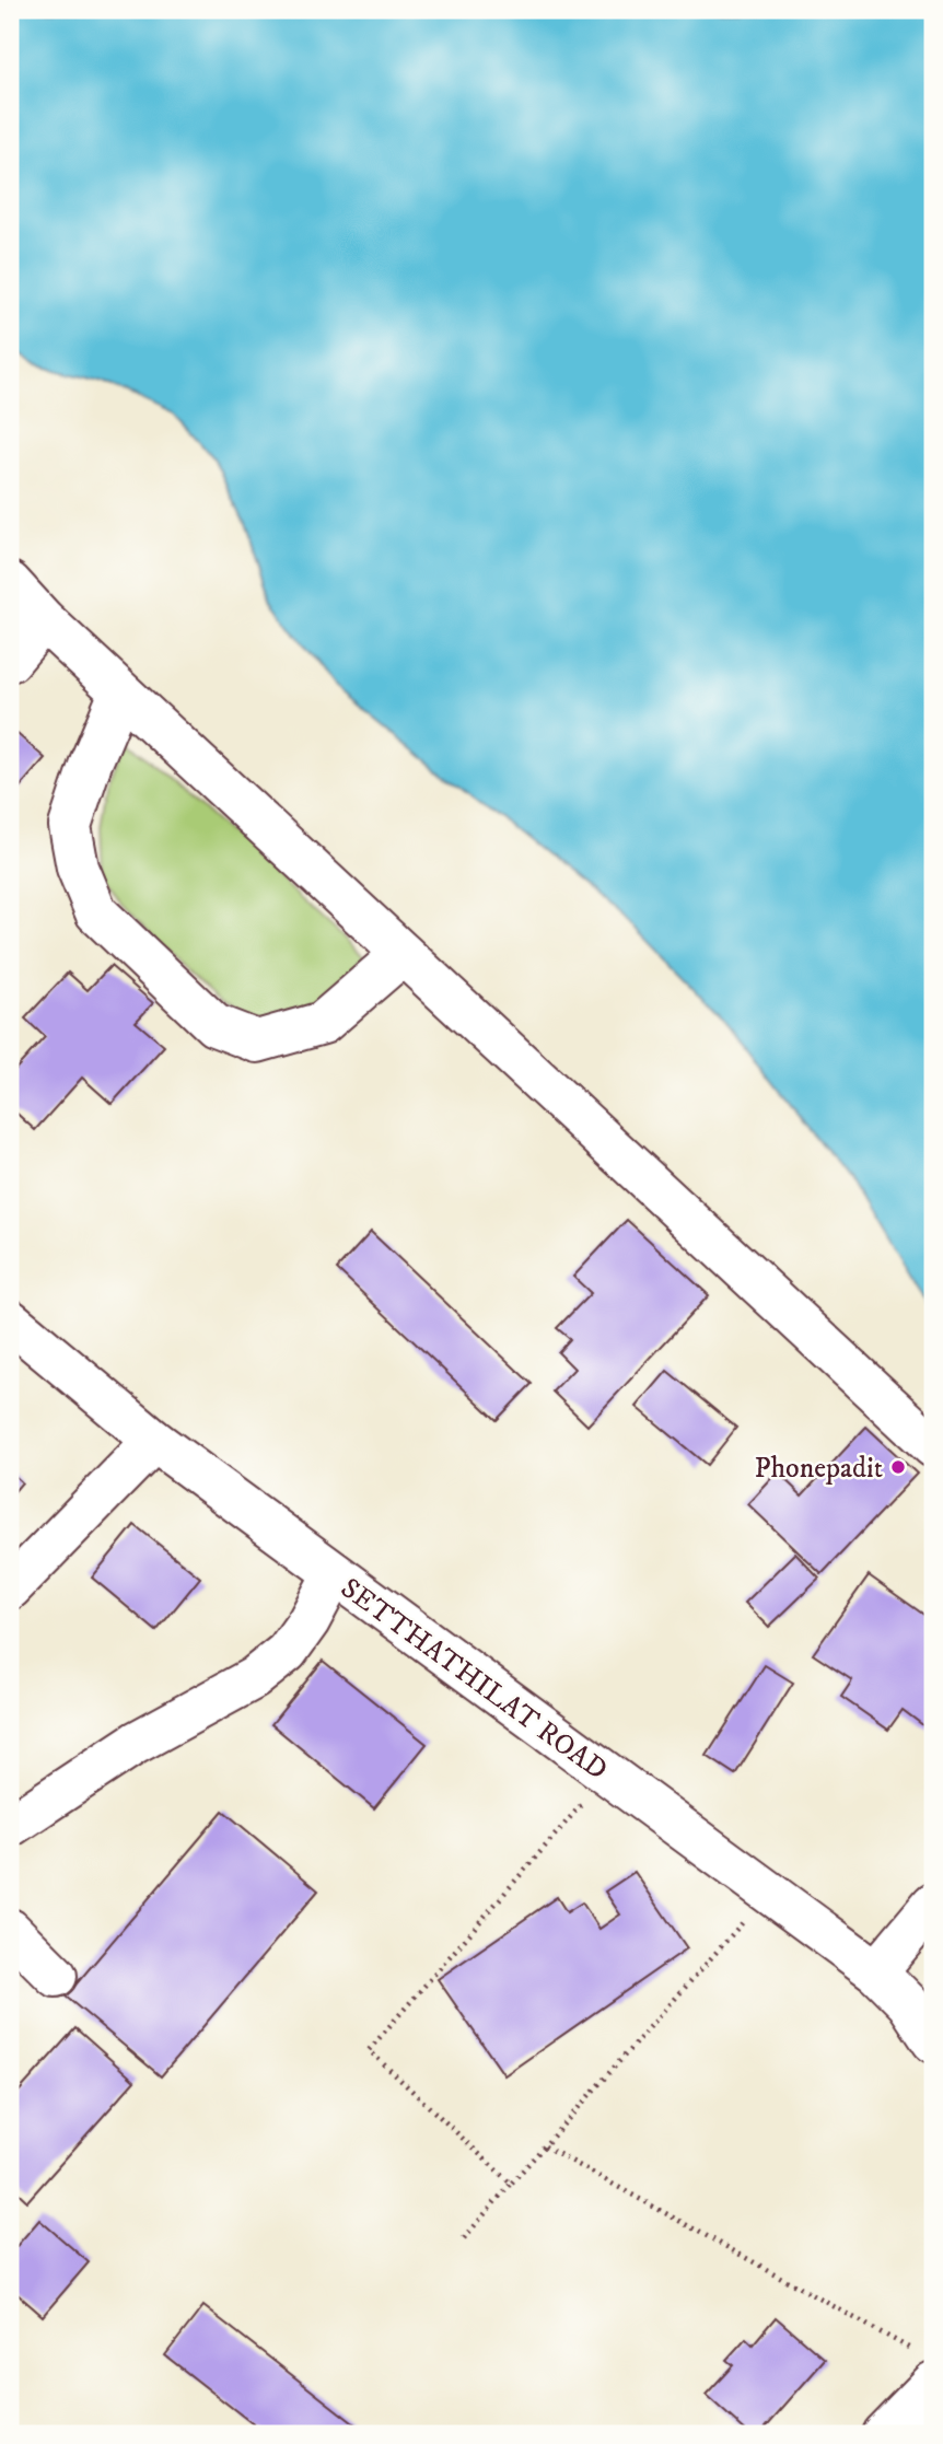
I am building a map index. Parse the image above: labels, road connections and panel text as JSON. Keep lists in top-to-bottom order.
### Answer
{
  "streets": {
    "street": ["SETTHATHILAT ROAD"]
  },
  "places": ["Phonepadit"]
}
